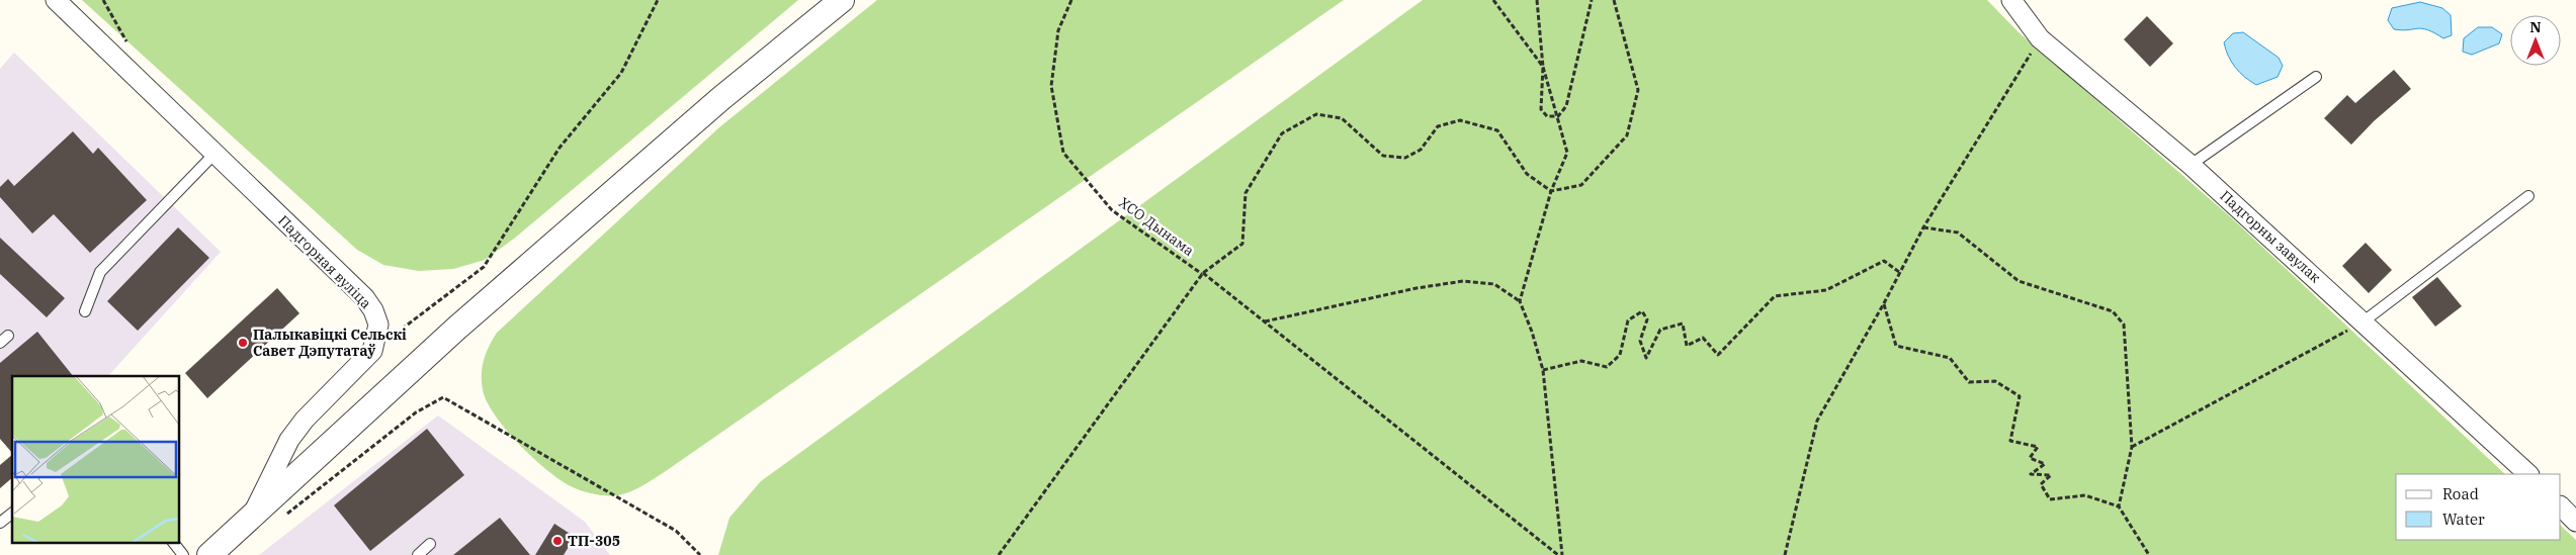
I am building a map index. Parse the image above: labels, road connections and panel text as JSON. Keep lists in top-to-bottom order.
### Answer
{
  "streets": {
    "street": ["Падгорны завулак", "Падгорная вуліца"],
    "path": ["XCO Дынама"]
  },
  "places": ["Палыкавіцкі Сельскі Савет Дэпутатаў", "ТП-305"],
  "legend": ["Road", "Water"],
  "north": "top"
}
